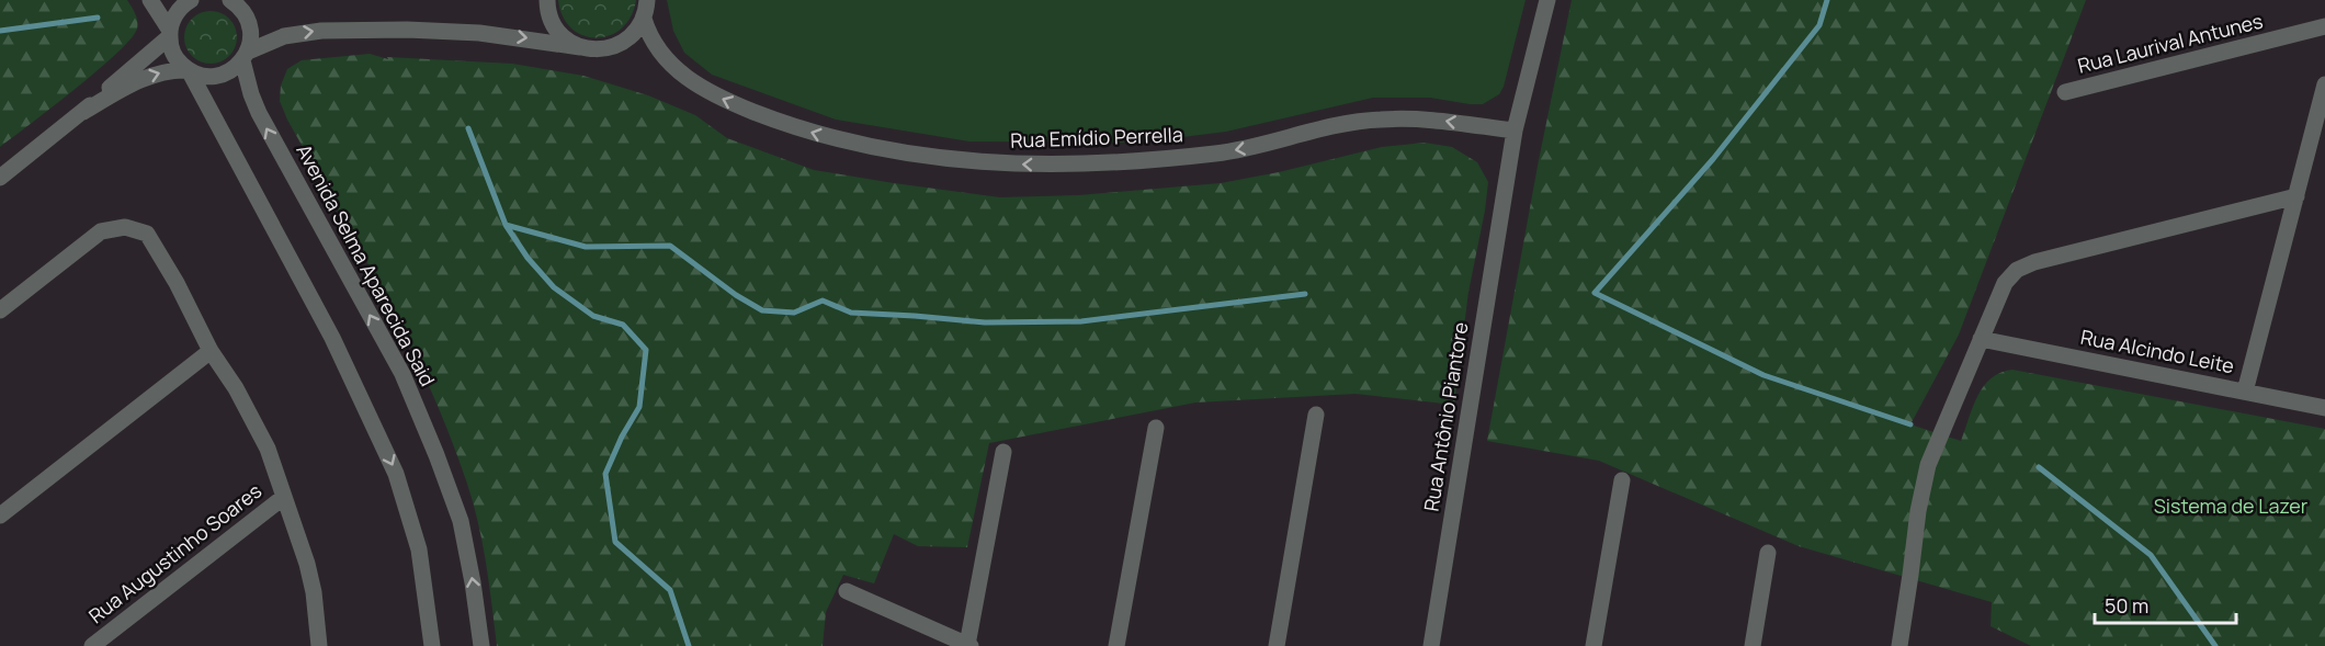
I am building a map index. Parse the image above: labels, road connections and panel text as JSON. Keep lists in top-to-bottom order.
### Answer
{
  "streets": {
    "street": [
      "Rua Laurival Antunes",
      "Rua Emídio Perrella",
      "Avenida Selma Aparecida Said",
      "Rua Alcindo Leite",
      "Rua Antônio Piantore",
      "Rua Augustinho Soares"
    ]
  },
  "crossings": [
    ["Rua Emídio Perrella", "Rua Antônio Piantore"]
  ],
  "one_way": ["Rua Emídio Perrella"],
  "parks": ["Sistema de Lazer"],
  "scale_bar": "50 m"
}
